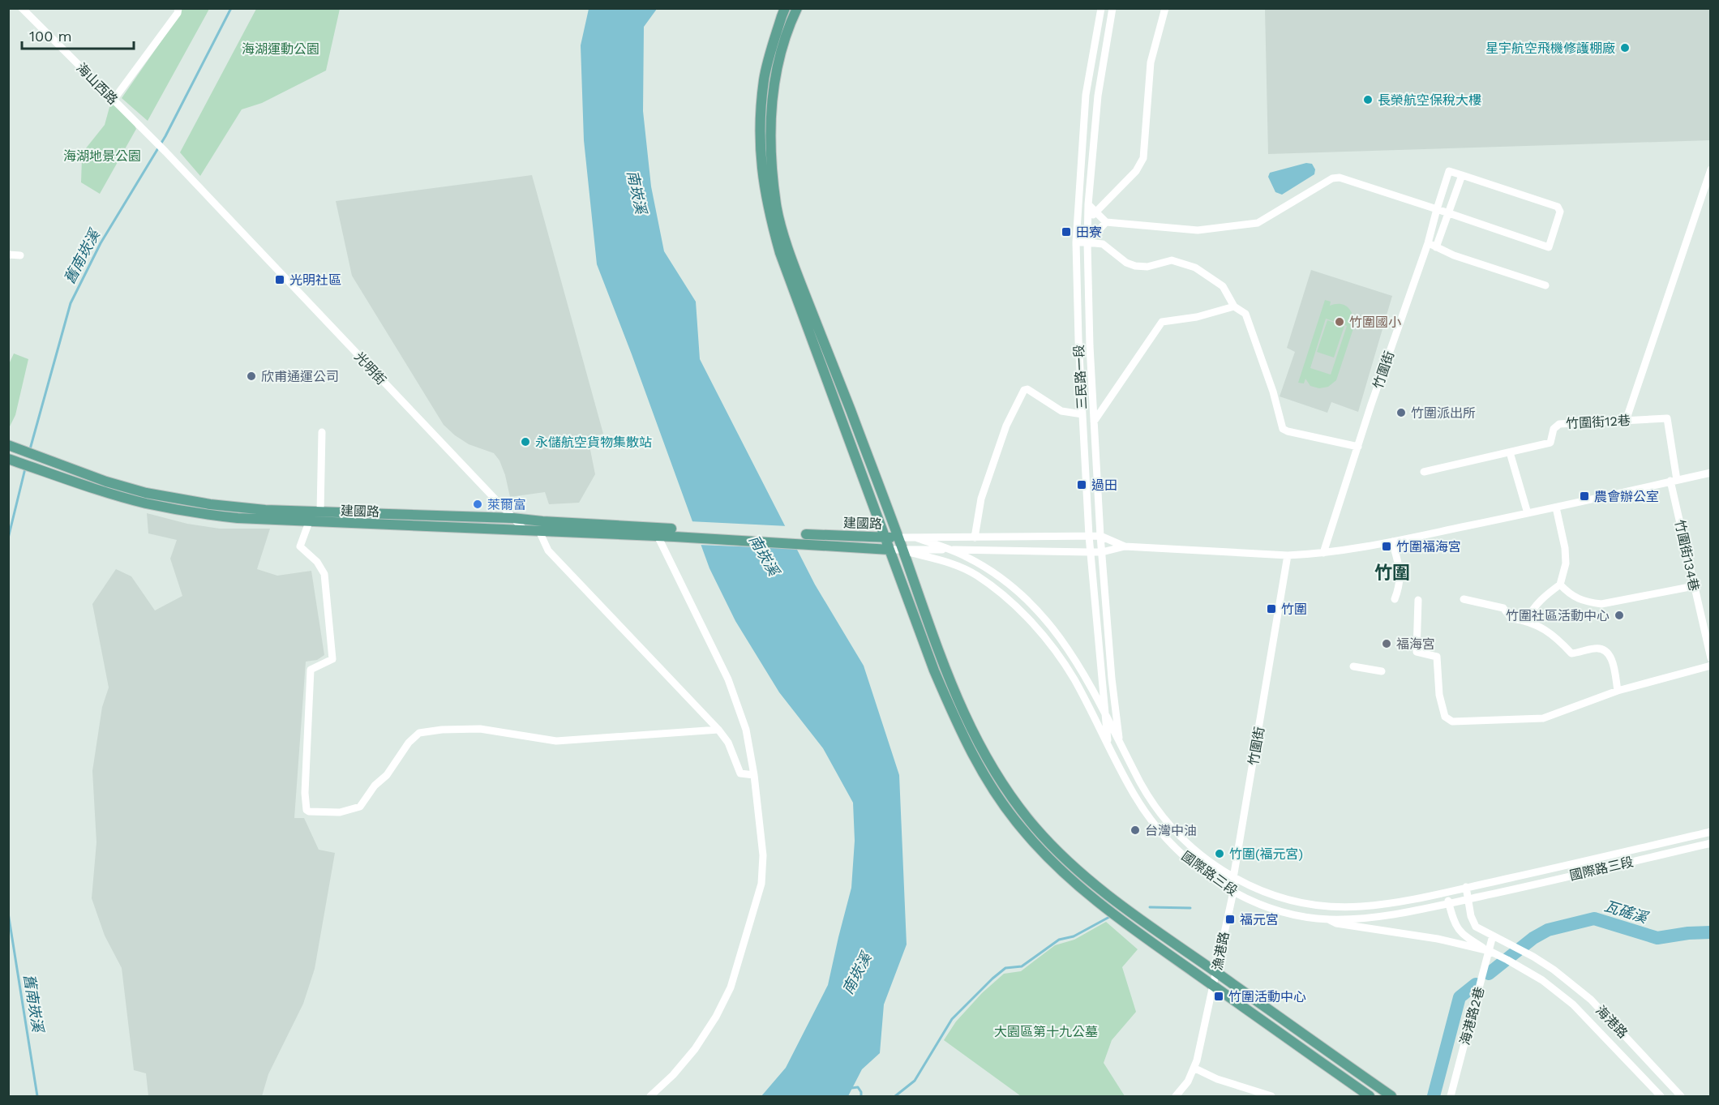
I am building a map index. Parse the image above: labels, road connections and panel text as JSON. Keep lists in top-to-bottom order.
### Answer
{
  "streets": {
    "main road": ["建國路"],
    "street": [
      "海山西路",
      "光明街",
      "竹圍街",
      "三民路一段",
      "竹圍街12巷",
      "竹圍街134巷",
      "國際路三段",
      "漁港路",
      "海港路2巷",
      "海港路"
    ]
  },
  "crossings": [
    ["海山西路", "光明街"],
    ["光明街", "建國路"],
    ["竹圍街", "國際路三段"],
    ["竹圍街", "漁港路"],
    ["三民路一段", "建國路"],
    ["三民路一段", "國際路三段"],
    ["竹圍街12巷", "竹圍街134巷"],
    ["建國路", "國際路三段"],
    ["國際路三段", "漁港路"],
    ["海港路2巷", "海港路"]
  ],
  "districts": ["竹圍"],
  "water": ["南崁溪", "舊南崁溪", "瓦磘溪"],
  "parks": ["海湖運動公園", "海湖地景公園", "大園區第十九公墓"],
  "places": {
    "other": [
      "星宇航空飛機修護棚廠",
      "長榮航空保稅大樓",
      "竹圍國小",
      "欣甫通運公司",
      "竹圍派出所",
      "永儲航空貨物集散站",
      "萊爾富",
      "竹圍社區活動中心",
      "福海宮",
      "台灣中油",
      "竹圍(福元宮)"
    ],
    "transit": [
      "田寮",
      "光明社區",
      "過田",
      "農會辦公室",
      "竹圍福海宮",
      "竹圍",
      "福元宮",
      "竹圍活動中心"
    ]
  },
  "scale_bar": "100 m"
}
